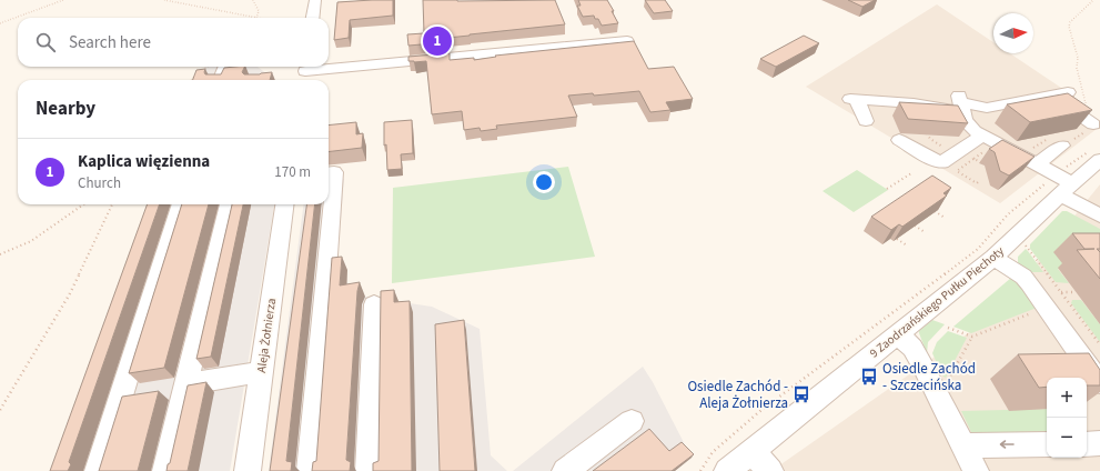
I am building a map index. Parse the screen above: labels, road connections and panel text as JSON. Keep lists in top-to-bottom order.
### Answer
{
  "streets": {
    "street": ["9 Zaodrzańskiego Pułku Piechoty", "Aleja Żołnierza"]
  },
  "places": {
    "bus stop": ["Osiedle Zachód - Szczecińska", "Osiedle Zachód - Aleja Żołnierza"]
  },
  "north": "right",
  "page": {
    "search": "Search here",
    "pins": "1",
    "heading": "Nearby",
    "list": [
      {
        "mark": "1",
        "name": "Kaplica więzienna",
        "note": "Church",
        "value": "170 m"
      }
    ],
    "map_buttons": ["+", "−"]
  }
}
